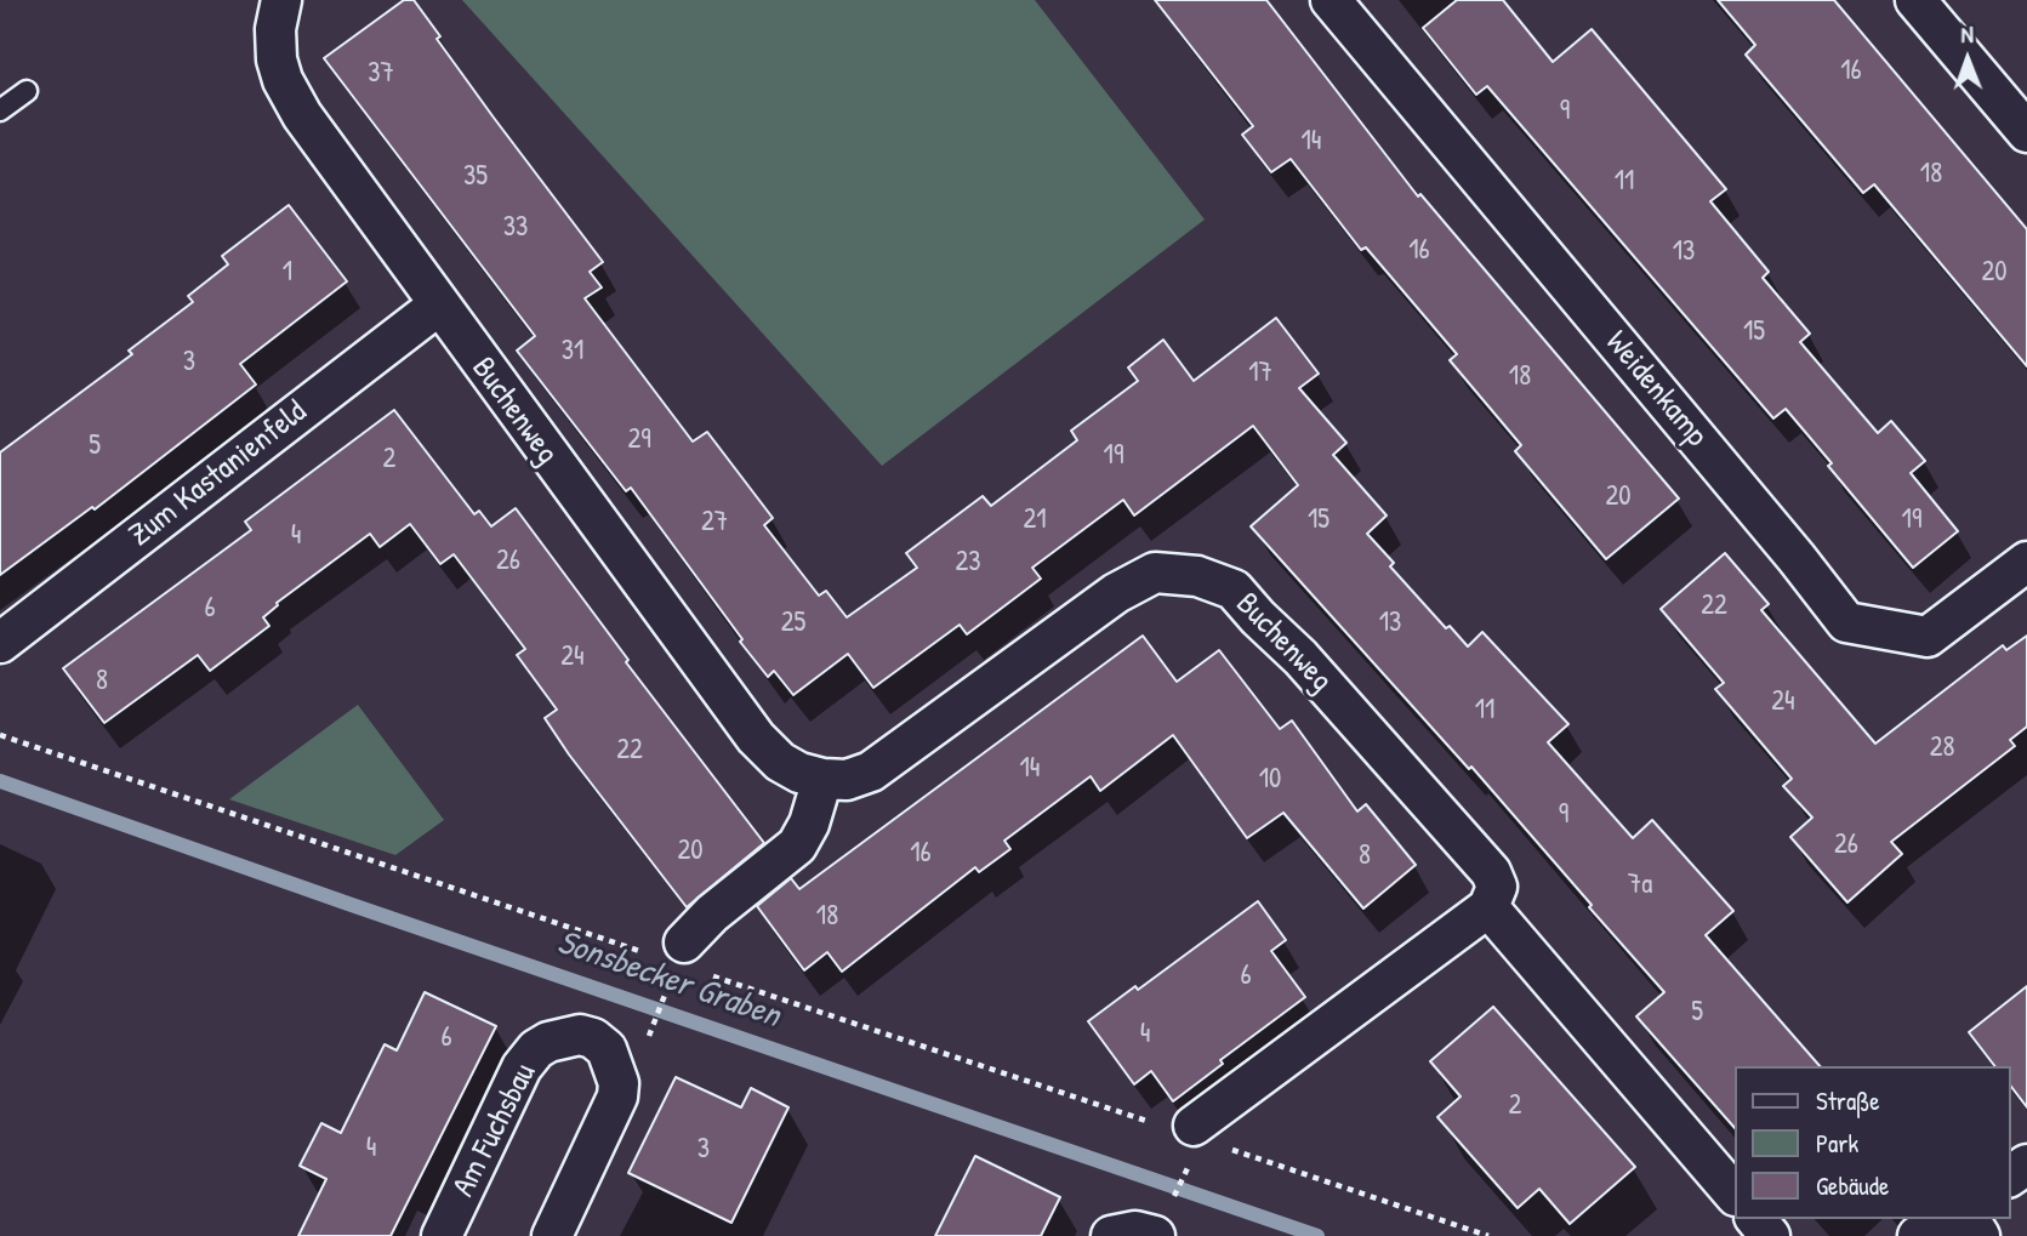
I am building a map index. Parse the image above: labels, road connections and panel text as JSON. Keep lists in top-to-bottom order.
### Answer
{
  "streets": {
    "street": [
      "Weidenkamp",
      "Buchenweg",
      "Zum Kastanienfeld",
      "Am Fuchsbau"
    ]
  },
  "crossings": [
    ["Buchenweg", "Zum Kastanienfeld"]
  ],
  "water": ["Sonsbecker Graben"],
  "house_numbers": [
    "16",
    "37",
    "9",
    "14",
    "18",
    "35",
    "11",
    "33",
    "16",
    "13",
    "1",
    "20",
    "15",
    "31",
    "3",
    "17",
    "18",
    "29",
    "5",
    "19",
    "2",
    "20",
    "21",
    "15",
    "19",
    "27",
    "4",
    "26",
    "23",
    "22",
    "6",
    "25",
    "13",
    "24",
    "8",
    "24",
    "11",
    "28",
    "22",
    "14",
    "10",
    "9",
    "26",
    "20",
    "16",
    "8",
    "7a",
    "18",
    "6",
    "5",
    "4",
    "6",
    "2",
    "4",
    "3"
  ],
  "legend": ["Straße", "Park", "Gebäude"],
  "north": "top"
}
